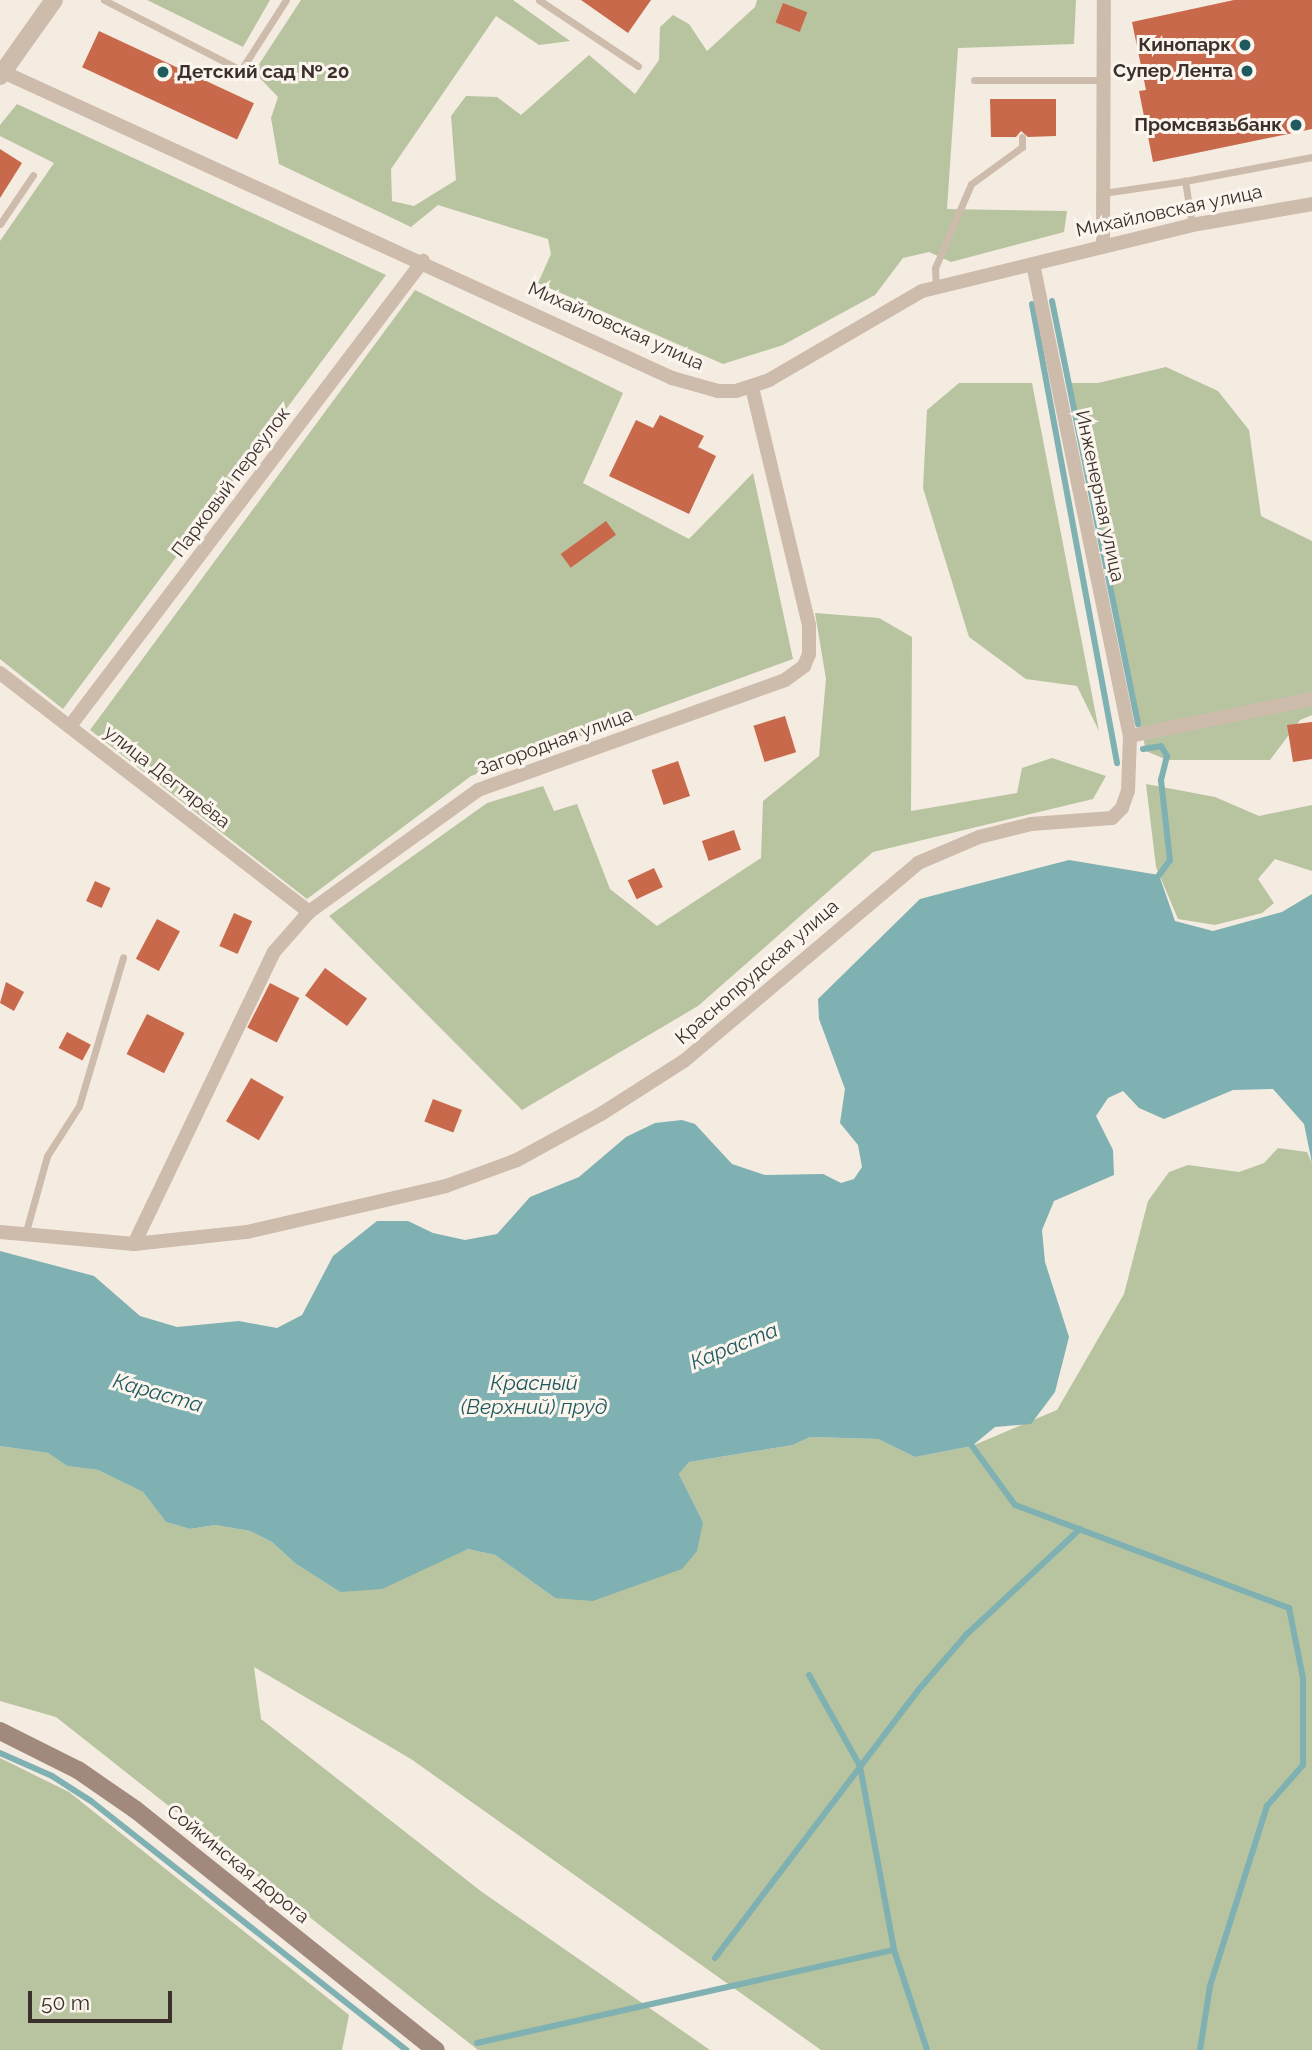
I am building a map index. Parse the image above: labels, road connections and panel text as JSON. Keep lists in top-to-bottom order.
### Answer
{
  "streets": {
    "main road": ["Сойкинская дорога"],
    "street": [
      "Михайловская улица",
      "Парковый переулок",
      "Инженерная улица",
      "Загородная улица",
      "улица Дегтярёва",
      "Краснопрудская улица"
    ]
  },
  "crossings": [
    ["Михайловская улица", "Парковый переулок"],
    ["Михайловская улица", "Инженерная улица"],
    ["Михайловская улица", "Загородная улица"],
    ["Парковый переулок", "улица Дегтярёва"],
    ["Инженерная улица", "Краснопрудская улица"],
    ["Загородная улица", "улица Дегтярёва"],
    ["Загородная улица", "Краснопрудская улица"]
  ],
  "water": ["Караста", "Красный (Верхний) пруд"],
  "places": [
    "Кинопарк",
    "Супер Лента",
    "Детский сад № 20",
    "Промсвязьбанк"
  ],
  "scale_bar": "50 m"
}
